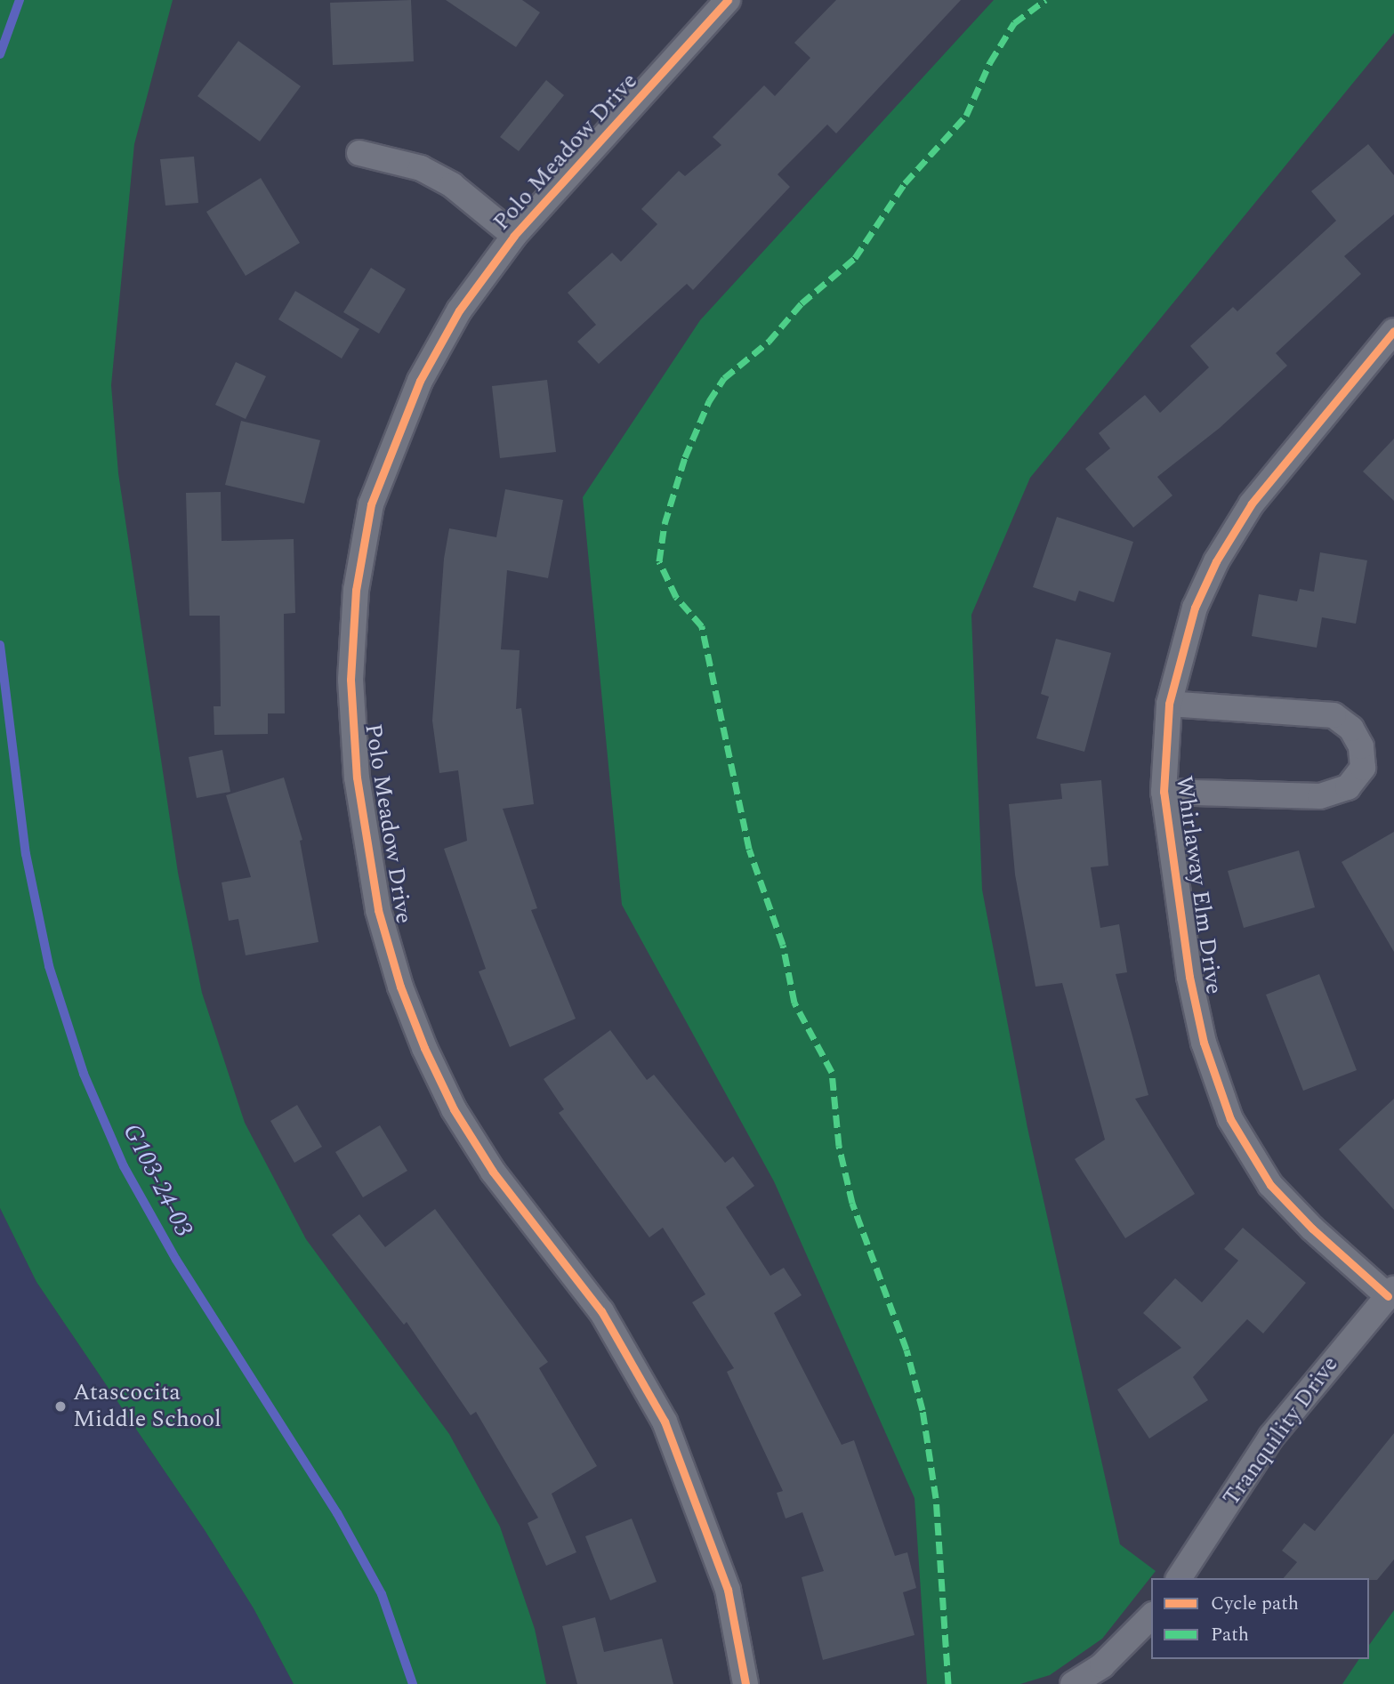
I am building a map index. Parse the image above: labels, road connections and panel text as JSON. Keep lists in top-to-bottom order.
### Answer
{
  "streets": {
    "street": ["Polo Meadow Drive", "Whirlaway Elm Drive", "Tranquility Drive"]
  },
  "crossings": [
    ["Whirlaway Elm Drive", "Tranquility Drive"]
  ],
  "water": ["G103-24-03"],
  "places": ["Atascocita Middle School"],
  "legend": ["Cycle path", "Path"]
}
